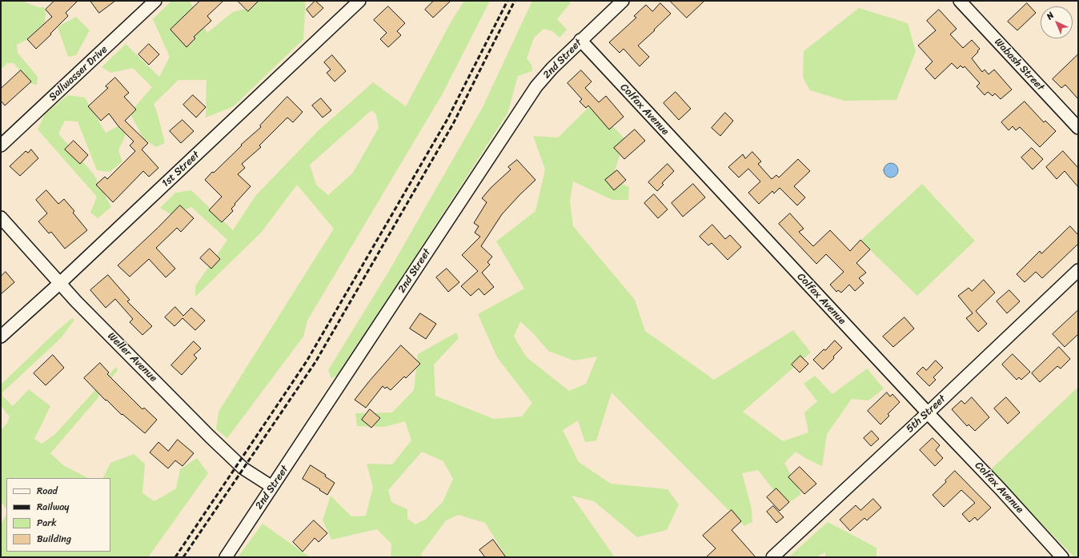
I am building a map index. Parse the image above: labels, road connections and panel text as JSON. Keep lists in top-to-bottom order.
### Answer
{
  "streets": {
    "street": [
      "2nd Street",
      "Wabash Street",
      "Sallwasser Drive",
      "Colfax Avenue",
      "1st Street",
      "Weller Avenue",
      "5th Street"
    ]
  },
  "crossings": [
    ["2nd Street", "Colfax Avenue"],
    ["2nd Street", "Weller Avenue"],
    ["Colfax Avenue", "5th Street"],
    ["1st Street", "Weller Avenue"]
  ],
  "legend": [
    "Road",
    "Railway",
    "Park",
    "Building"
  ],
  "north": "top left"
}
